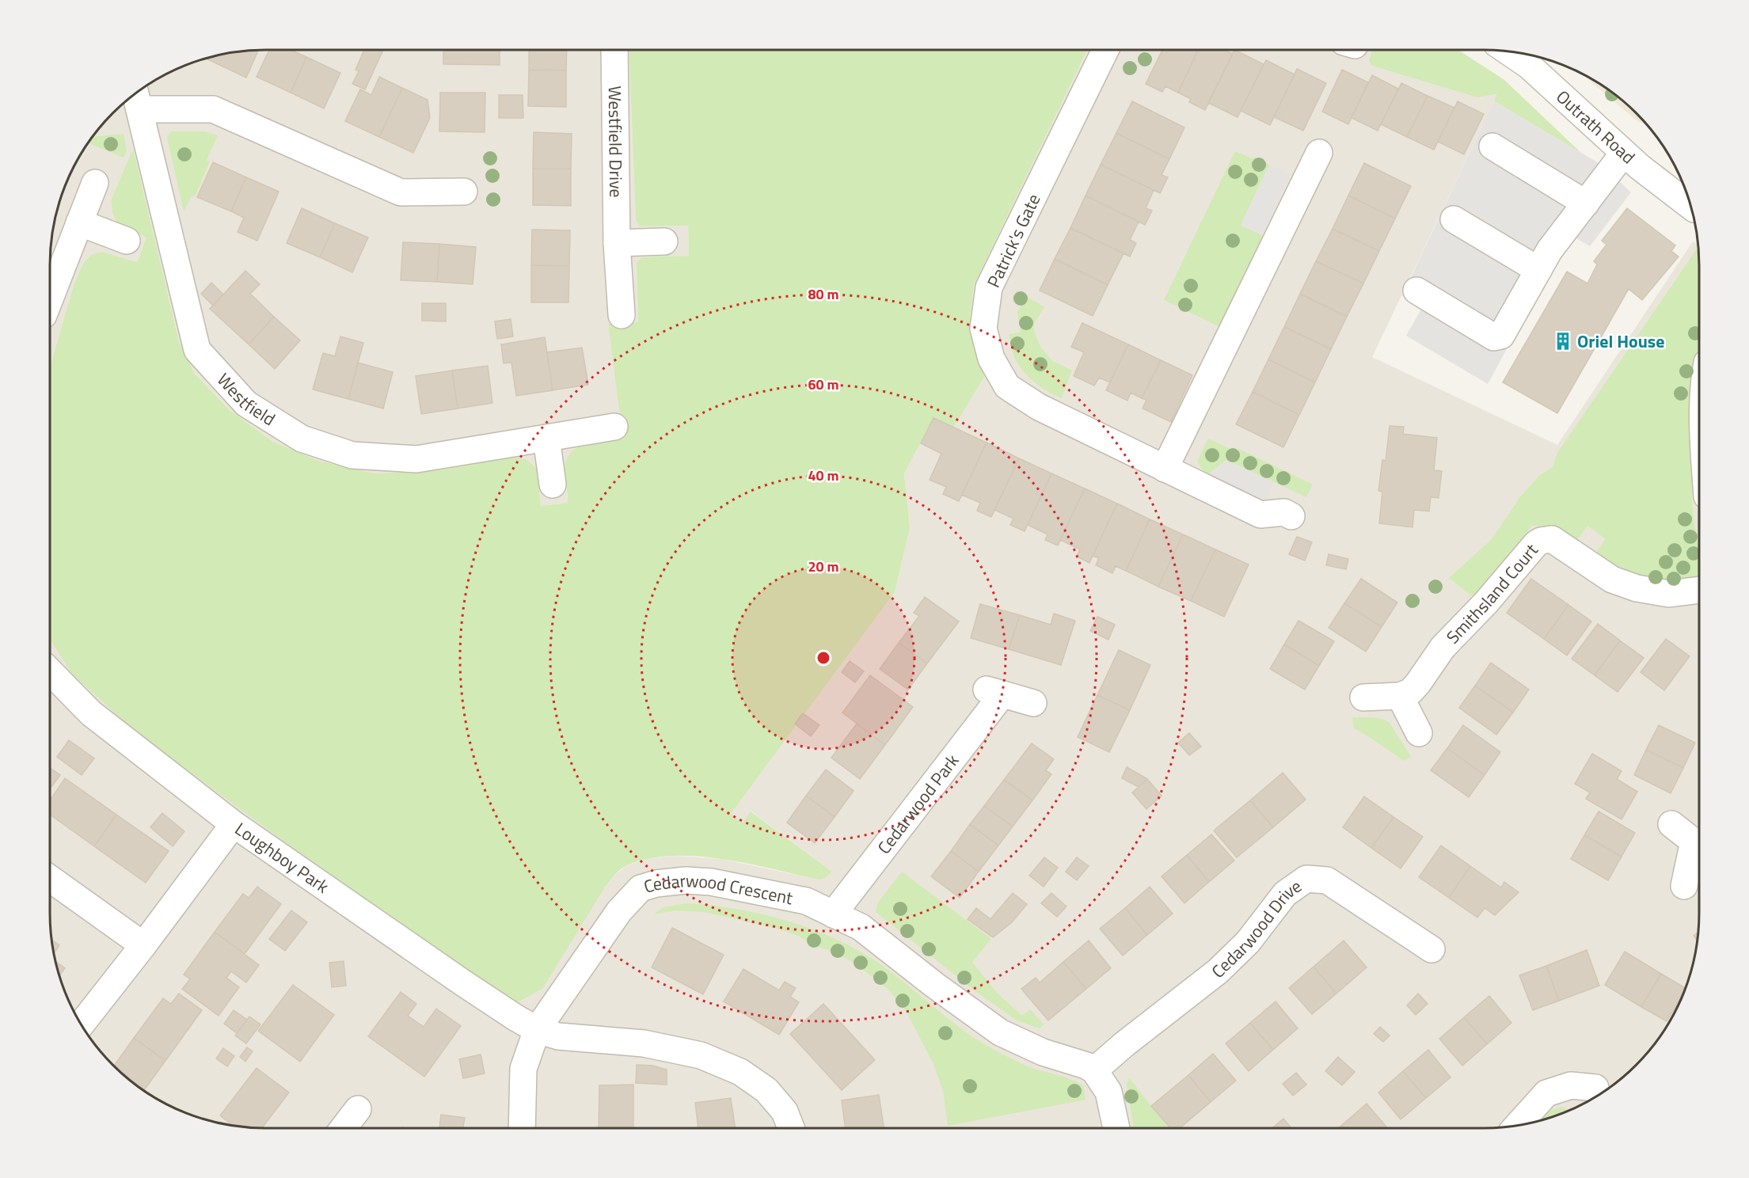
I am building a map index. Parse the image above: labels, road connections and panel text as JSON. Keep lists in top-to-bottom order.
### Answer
{
  "streets": {
    "street": [
      "Outrath Road",
      "Westfield Drive",
      "Patrick's Gate",
      "Westfield",
      "Smithsland Court",
      "Cedarwood Park",
      "Loughboy Park",
      "Cedarwood Crescent",
      "Cedarwood Drive"
    ]
  },
  "crossings": [
    ["Cedarwood Park", "Cedarwood Crescent"],
    ["Loughboy Park", "Cedarwood Crescent"],
    ["Cedarwood Crescent", "Cedarwood Drive"]
  ],
  "places": {
    "building": ["Oriel House"]
  },
  "rings": [
    "80 m",
    "60 m",
    "40 m",
    "20 m"
  ]
}
